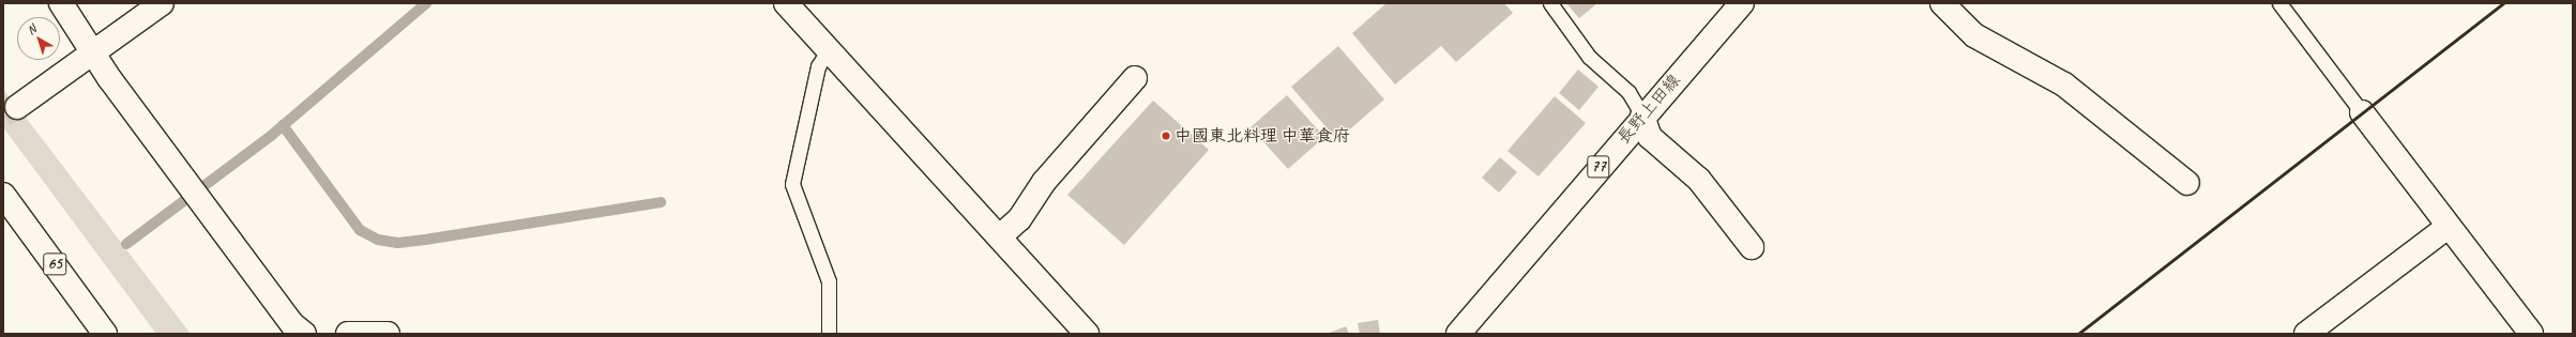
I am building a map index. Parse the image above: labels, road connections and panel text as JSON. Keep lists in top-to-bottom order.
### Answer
{
  "streets": {
    "street": ["長野上田線", "77", "65"]
  },
  "places": ["中國東北料理 中華食府"],
  "north": "top left"
}
